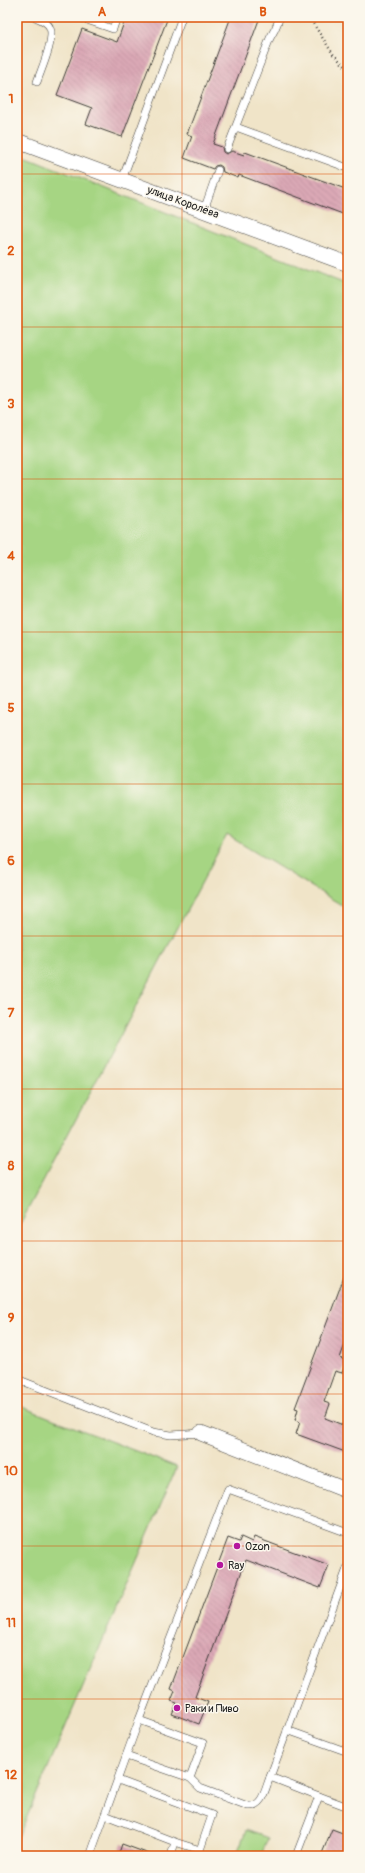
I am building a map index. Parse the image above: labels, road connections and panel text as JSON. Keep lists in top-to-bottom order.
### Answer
{
  "streets": {
    "street": ["улица Королёва"]
  },
  "places": ["Ozon", "Ray", "Раки и Пиво"],
  "grid": {
    "columns": ["A", "B"],
    "rows": [
      "1",
      "2",
      "3",
      "4",
      "5",
      "6",
      "7",
      "8",
      "9",
      "10",
      "11",
      "12"
    ]
  }
}
